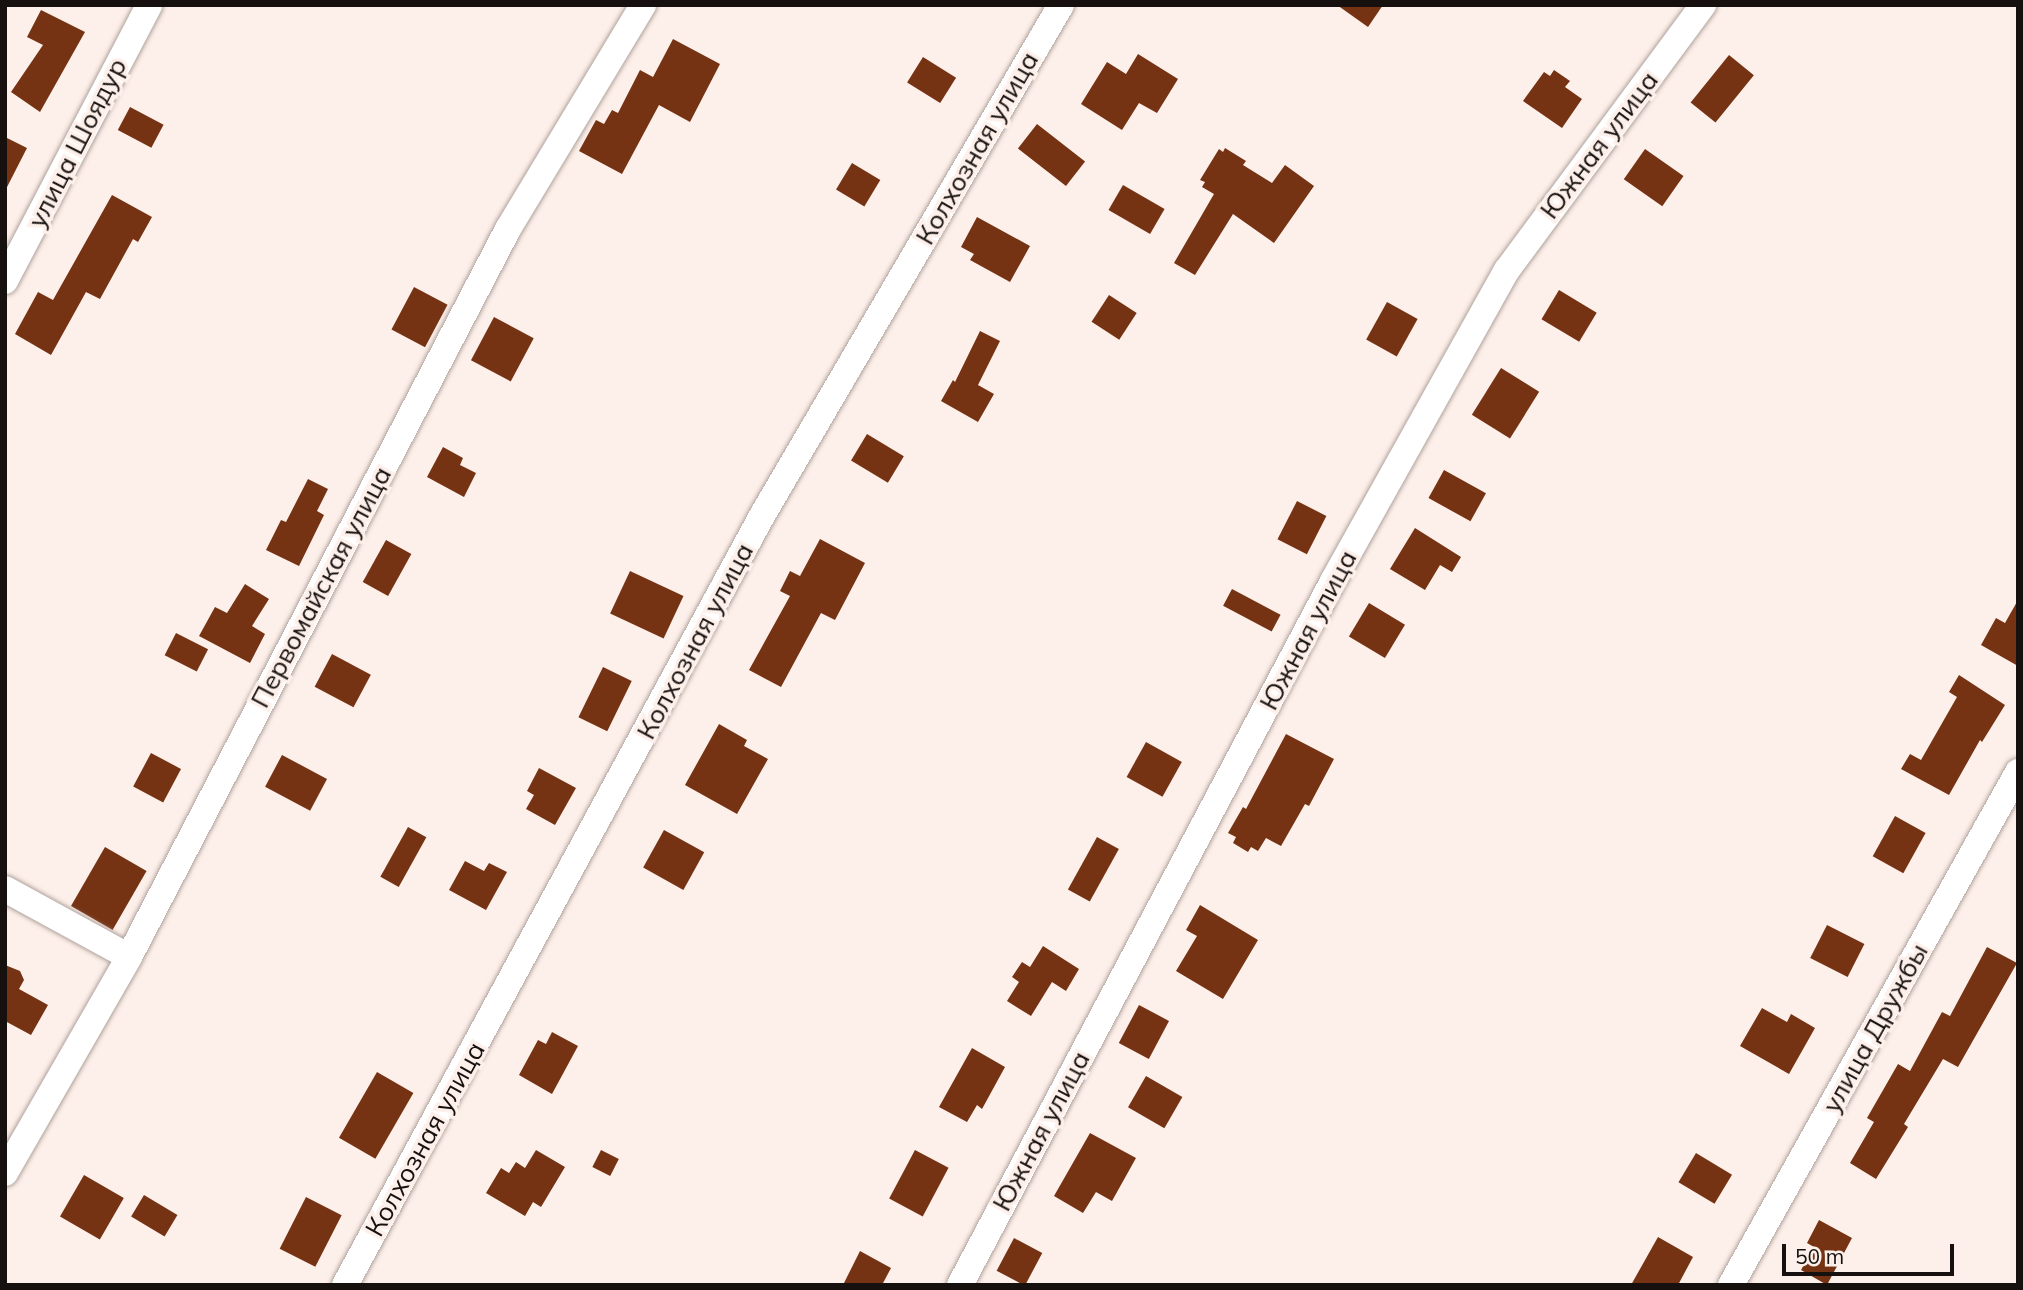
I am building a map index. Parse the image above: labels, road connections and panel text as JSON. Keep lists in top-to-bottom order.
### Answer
{
  "streets": {
    "street": [
      "улица Шоядур",
      "Южная улица",
      "Колхозная улица",
      "Первомайская улица",
      "улица Дружбы"
    ]
  },
  "scale_bar": "50 m"
}
